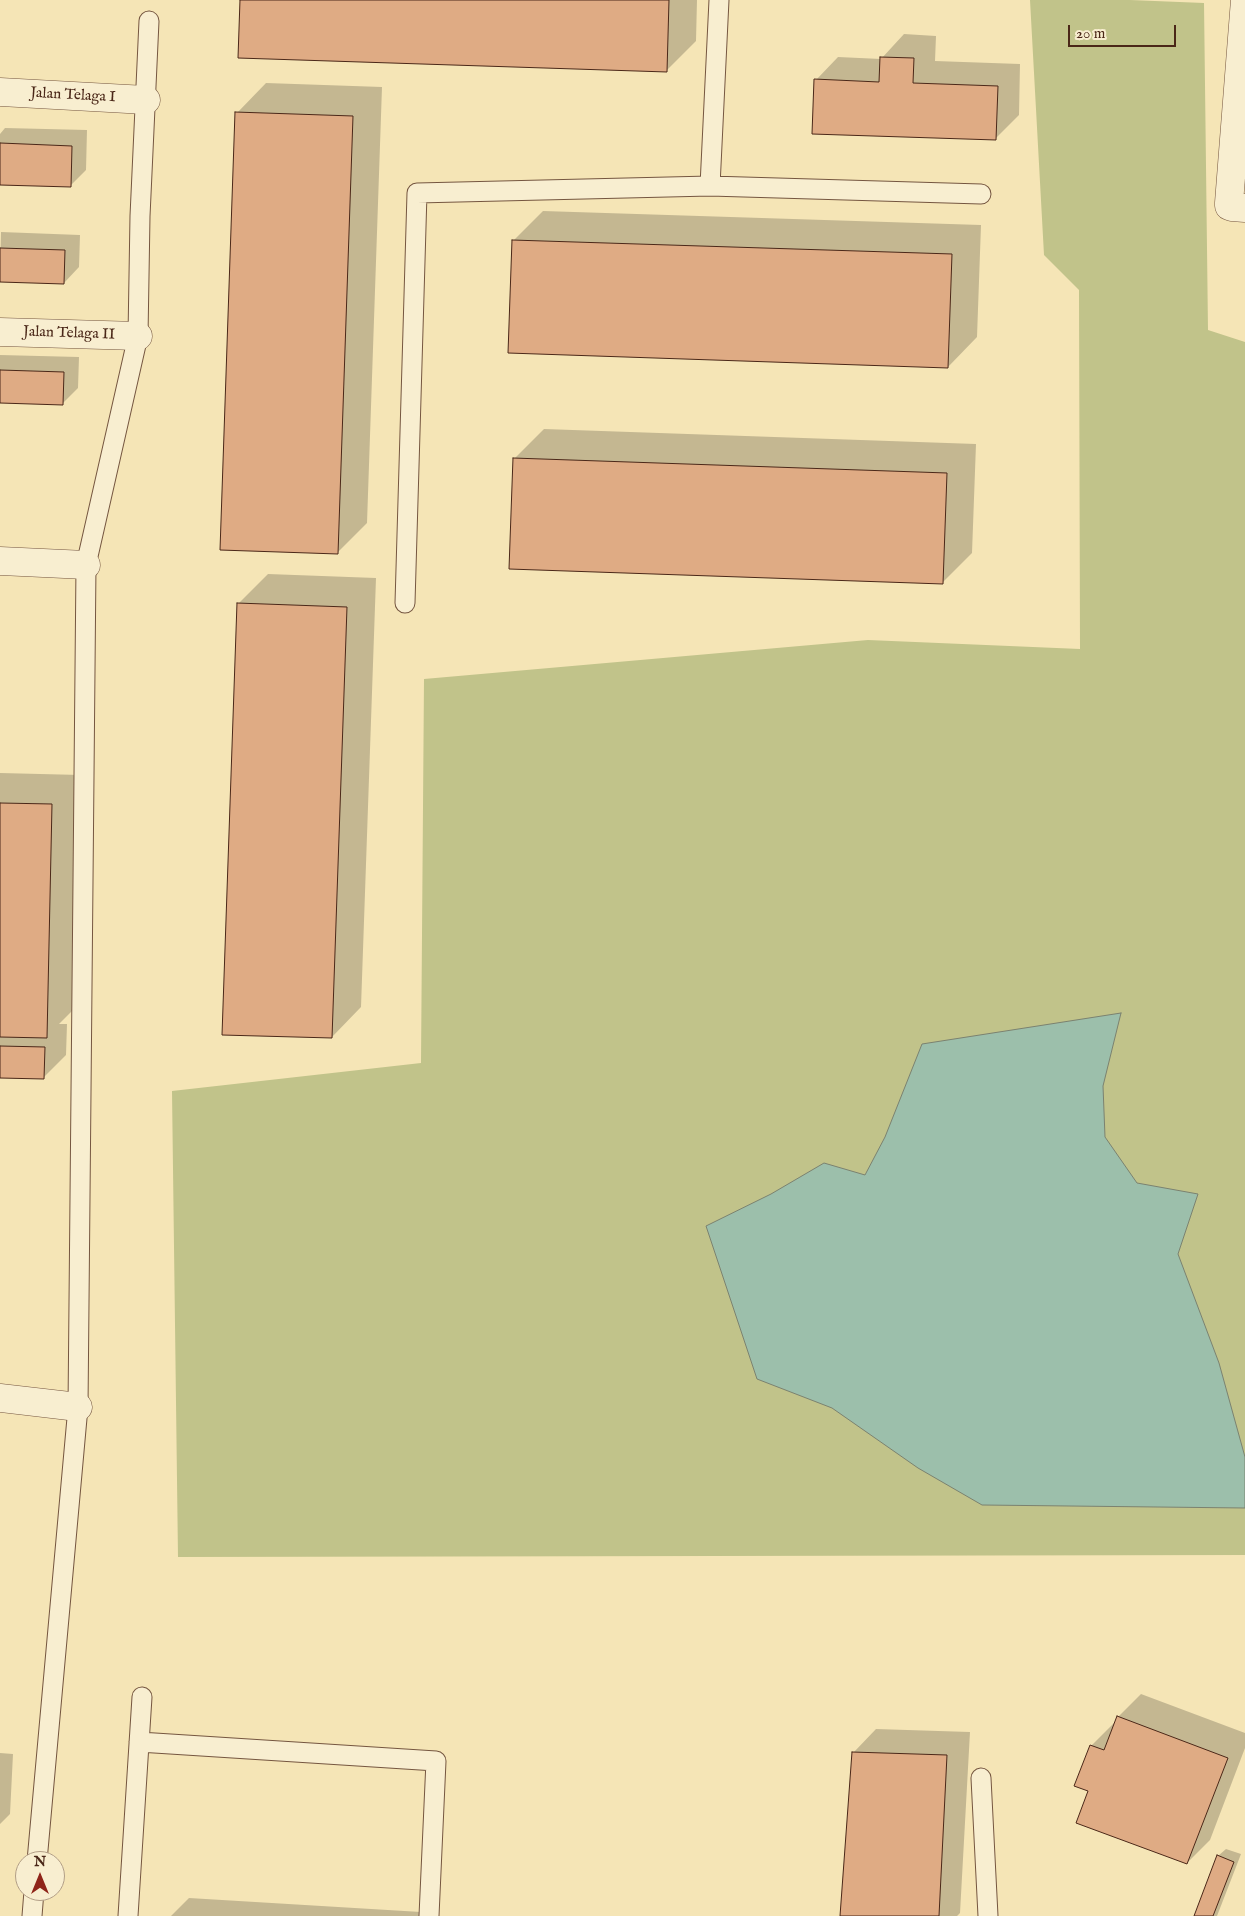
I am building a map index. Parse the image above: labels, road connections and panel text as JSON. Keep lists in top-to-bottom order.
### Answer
{
  "streets": {
    "street": ["Jalan Telaga I", "Jalan Telaga II"]
  },
  "scale_bar": "20 m",
  "north": "top"
}
